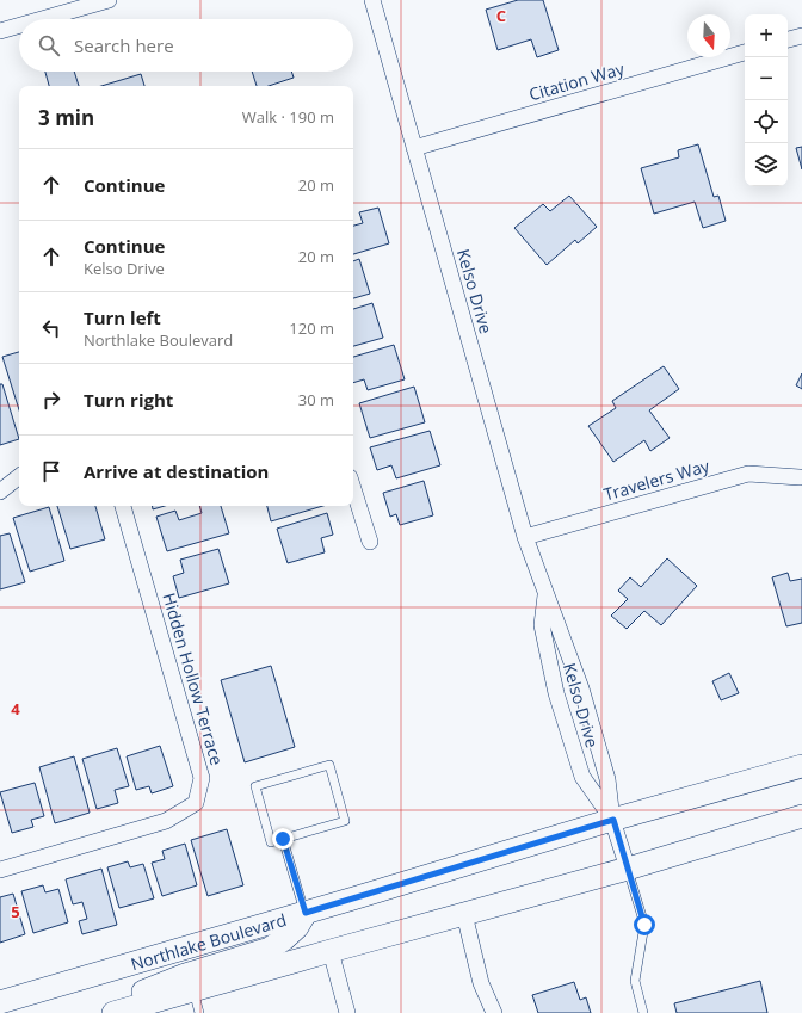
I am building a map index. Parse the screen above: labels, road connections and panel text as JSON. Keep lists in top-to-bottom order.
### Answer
{
  "streets": {
    "main road": ["Northlake Boulevard"],
    "street": [
      "Citation Way",
      "Kelso Drive",
      "Travelers Way",
      "Hidden Hollow Terrace"
    ]
  },
  "crossings": [
    ["Citation Way", "Kelso Drive"],
    ["Kelso Drive", "Travelers Way"],
    ["Kelso Drive", "Northlake Boulevard"]
  ],
  "north": "bottom",
  "page": {
    "map_buttons": ["+", "−"],
    "search": "Search here",
    "heading": ["3 min", "Walk · 190 m"],
    "list": [
      ["Continue", "20 m"],
      ["Continue", "Kelso Drive", "20 m"],
      ["Turn left", "Northlake Boulevard", "120 m"],
      ["Turn right", "30 m"],
      "Arrive at destination"
    ]
  },
  "grid": {
    "columns": ["C"],
    "rows": ["4", "5"]
  }
}
